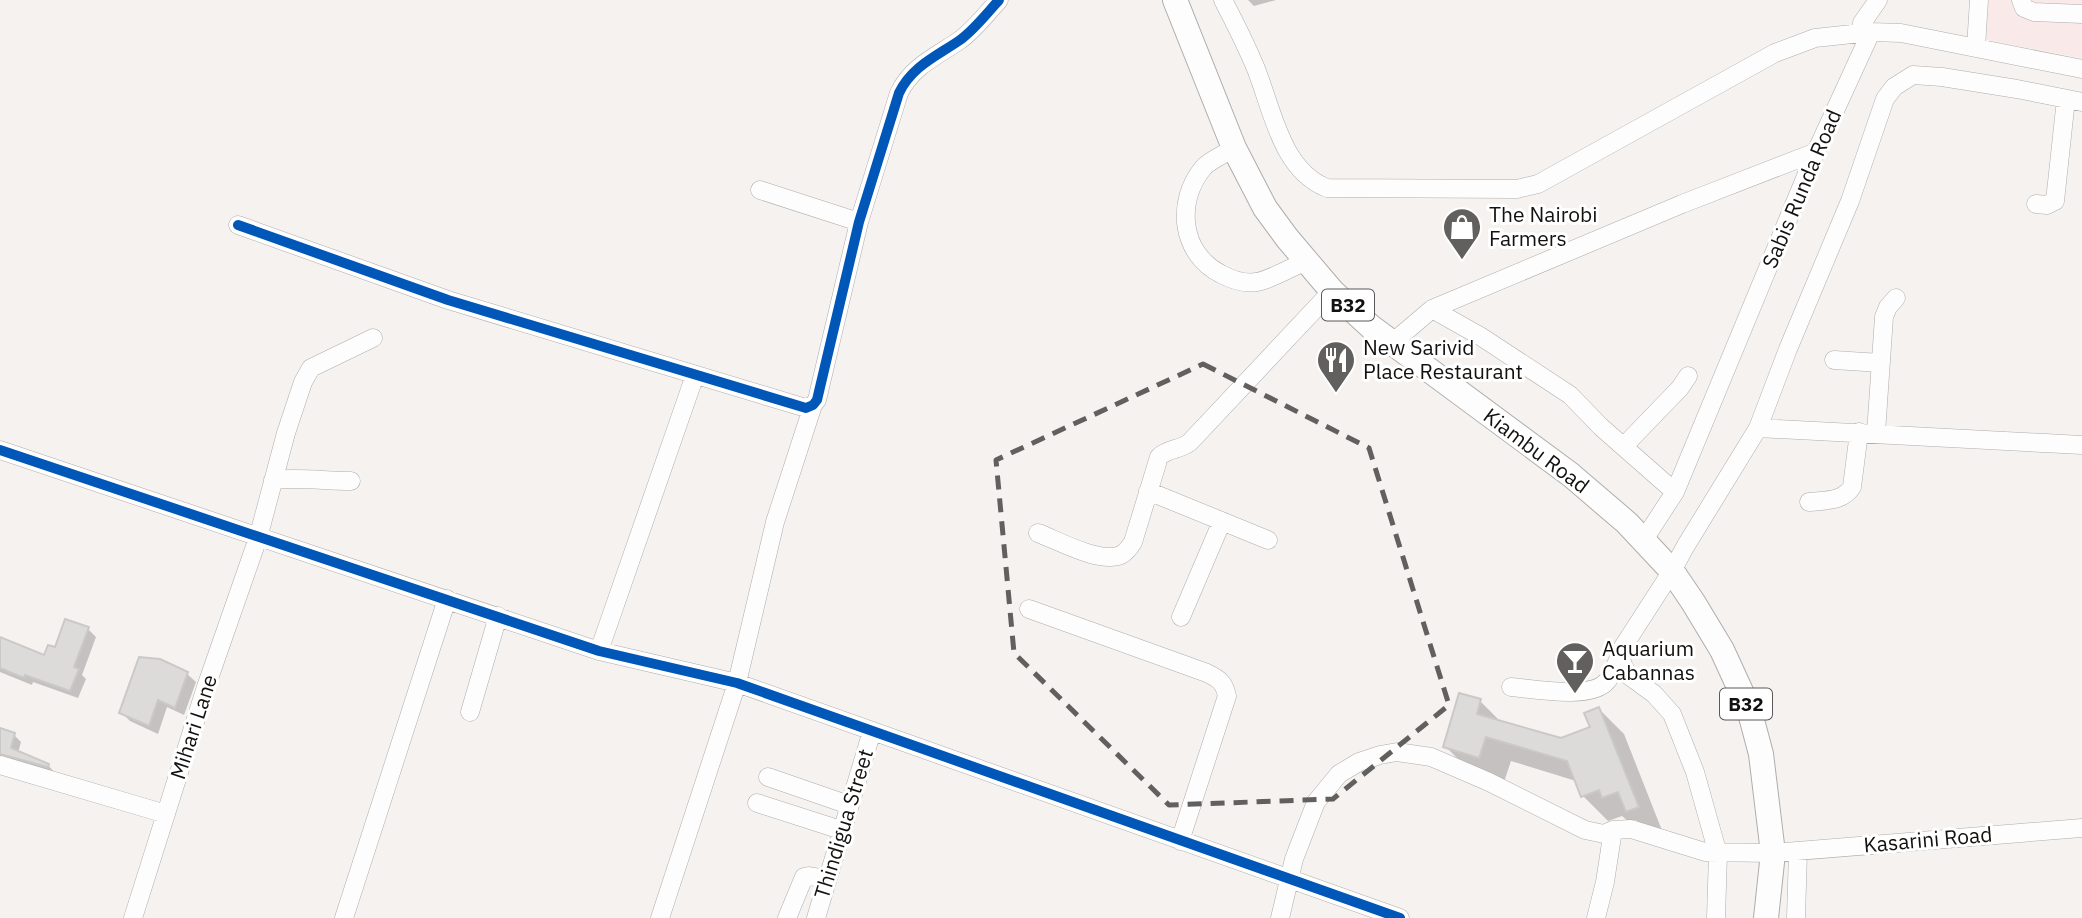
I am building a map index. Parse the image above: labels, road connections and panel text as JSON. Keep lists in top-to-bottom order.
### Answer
{
  "streets": {
    "highway": ["B32", "Kiambu Road"],
    "street": [
      "Sabis Runda Road",
      "Mihari Lane",
      "Thindigua Street",
      "Kasarini Road"
    ]
  },
  "crossings": [
    ["Sabis Runda Road", "Kiambu Road"],
    ["Kiambu Road", "Kasarini Road"]
  ],
  "places": {
    "shop": ["The Nairobi Farmers"],
    "restaurant": ["New Sarivid Place Restaurant"],
    "bar": ["Aquarium Cabannas"]
  }
}
